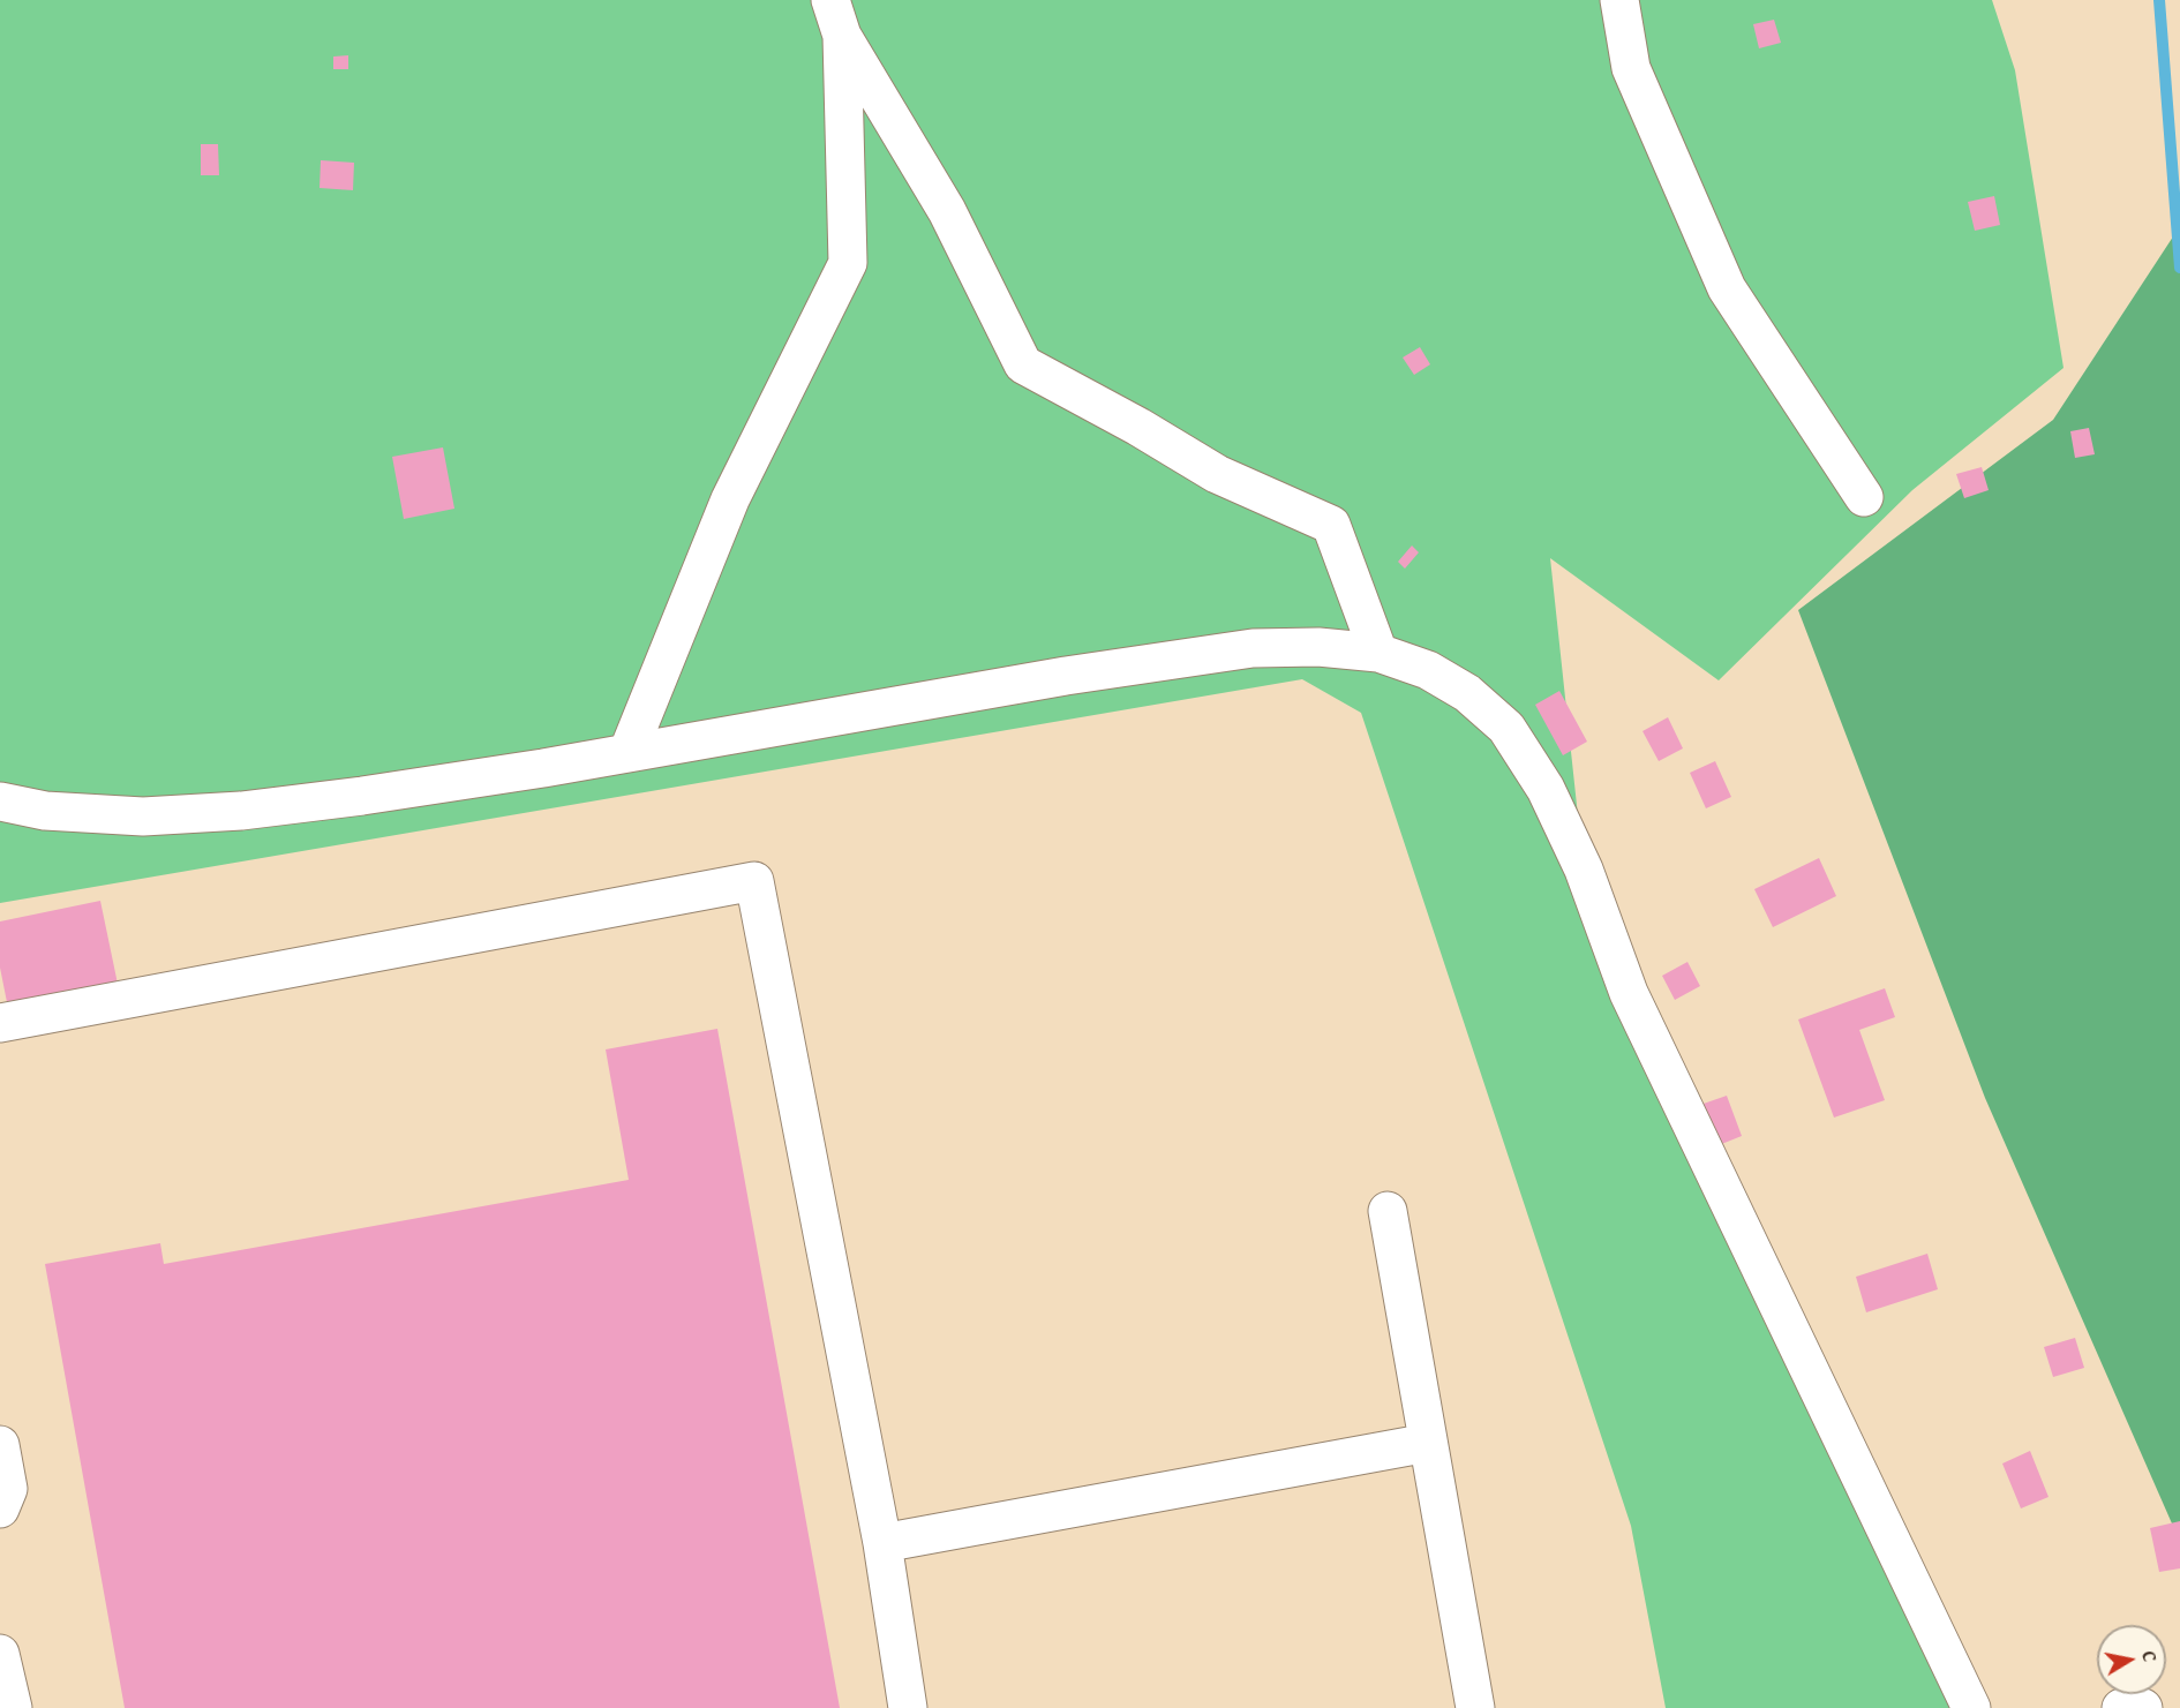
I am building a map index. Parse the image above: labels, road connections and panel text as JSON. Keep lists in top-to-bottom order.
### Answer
{
  "north": "right"
}
